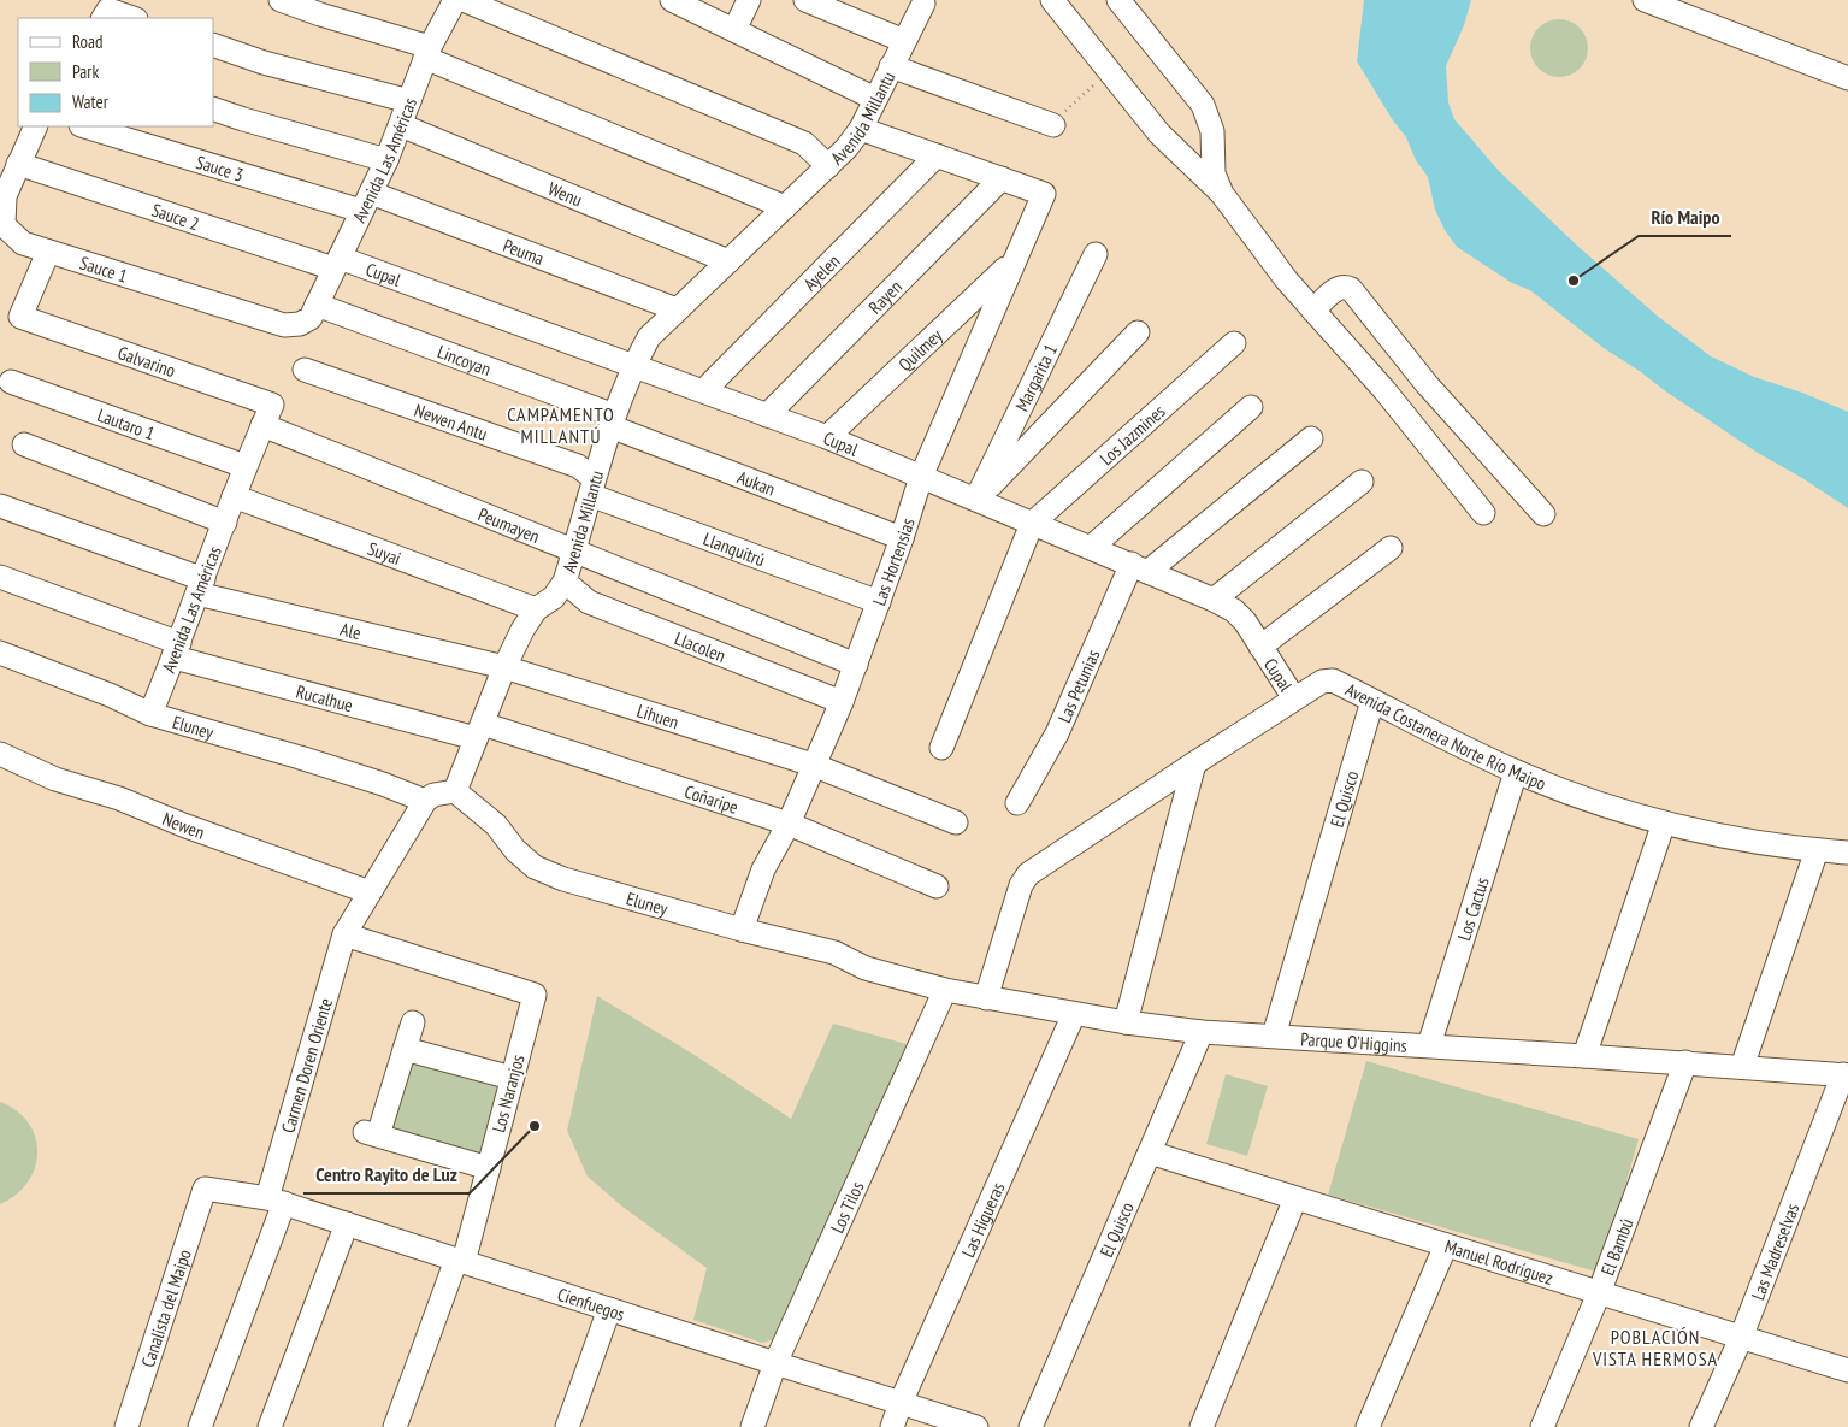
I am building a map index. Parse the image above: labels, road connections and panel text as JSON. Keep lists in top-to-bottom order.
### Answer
{
  "streets": {
    "street": [
      "Avenida Millantu",
      "Avenida Las Américas",
      "Sauce 3",
      "Wenu",
      "Sauce 2",
      "Peuma",
      "Sauce 1",
      "Ayelen",
      "Cupal",
      "Rayen",
      "Quilmey",
      "Galvarino",
      "Lincoyan",
      "Margarita 1",
      "Newen Antu",
      "Lautaro 1",
      "Los Jazmines",
      "Aukan",
      "Peumayen",
      "Llanquitrú",
      "Suyai",
      "Las Hortensias",
      "Ale",
      "Llacolen",
      "Las Petunias",
      "Rucalhue",
      "Lihuen",
      "Eluney",
      "Avenida Costanera Norte Río Maipo",
      "Coñaripe",
      "El Quisco",
      "Newen",
      "Los Cactus",
      "Parque O'Higgins",
      "Carmen Doren Oriente",
      "Los Naranjos",
      "Los Tilos",
      "Las Higueras",
      "El Bambú",
      "Las Madreselvas",
      "Manuel Rodríguez",
      "Cienfuegos",
      "Canalista del Maipo"
    ]
  },
  "crossings": [
    ["Avenida Millantu", "Wenu"],
    ["Avenida Millantu", "Peuma"],
    ["Avenida Millantu", "Cupal"],
    ["Avenida Millantu", "Lincoyan"],
    ["Avenida Millantu", "Newen Antu"],
    ["Avenida Millantu", "Aukan"],
    ["Avenida Millantu", "Peumayen"],
    ["Avenida Millantu", "Llanquitrú"],
    ["Avenida Millantu", "Suyai"],
    ["Avenida Millantu", "Ale"],
    ["Avenida Millantu", "Llacolen"],
    ["Avenida Millantu", "Rucalhue"],
    ["Avenida Millantu", "Lihuen"],
    ["Avenida Millantu", "Eluney"],
    ["Avenida Millantu", "Coñaripe"],
    ["Avenida Las Américas", "Sauce 3"],
    ["Avenida Las Américas", "Wenu"],
    ["Avenida Las Américas", "Sauce 2"],
    ["Avenida Las Américas", "Peuma"],
    ["Avenida Las Américas", "Sauce 1"],
    ["Avenida Las Américas", "Cupal"],
    ["Avenida Las Américas", "Galvarino"],
    ["Avenida Las Américas", "Lincoyan"],
    ["Avenida Las Américas", "Lautaro 1"],
    ["Avenida Las Américas", "Peumayen"],
    ["Avenida Las Américas", "Suyai"],
    ["Avenida Las Américas", "Ale"],
    ["Avenida Las Américas", "Rucalhue"],
    ["Avenida Las Américas", "Eluney"],
    ["Sauce 3", "Peuma"],
    ["Sauce 2", "Sauce 1"],
    ["Sauce 2", "Cupal"],
    ["Sauce 1", "Galvarino"],
    ["Sauce 1", "Lincoyan"],
    ["Ayelen", "Cupal"],
    ["Cupal", "Rayen"],
    ["Cupal", "Quilmey"],
    ["Cupal", "Margarita 1"],
    ["Cupal", "Los Jazmines"],
    ["Cupal", "Las Hortensias"],
    ["Cupal", "Las Petunias"],
    ["Cupal", "Avenida Costanera Norte Río Maipo"],
    ["Rayen", "Las Hortensias"],
    ["Quilmey", "Las Hortensias"],
    ["Lincoyan", "Aukan"],
    ["Newen Antu", "Llanquitrú"],
    ["Aukan", "Las Hortensias"],
    ["Peumayen", "Las Hortensias"],
    ["Llanquitrú", "Las Hortensias"],
    ["Las Hortensias", "Llacolen"],
    ["Las Hortensias", "Lihuen"],
    ["Las Hortensias", "Eluney"],
    ["Las Hortensias", "Coñaripe"],
    ["Ale", "Lihuen"],
    ["Rucalhue", "Coñaripe"],
    ["Eluney", "Parque O'Higgins"],
    ["Avenida Costanera Norte Río Maipo", "El Quisco"],
    ["Avenida Costanera Norte Río Maipo", "Los Cactus"],
    ["Avenida Costanera Norte Río Maipo", "Parque O'Higgins"],
    ["El Quisco", "Parque O'Higgins"],
    ["El Quisco", "Manuel Rodríguez"],
    ["Los Cactus", "Parque O'Higgins"],
    ["Parque O'Higgins", "Los Tilos"],
    ["Parque O'Higgins", "Las Higueras"],
    ["Parque O'Higgins", "El Bambú"],
    ["Parque O'Higgins", "Las Madreselvas"],
    ["Carmen Doren Oriente", "Los Naranjos"],
    ["Carmen Doren Oriente", "Cienfuegos"],
    ["Los Naranjos", "Cienfuegos"],
    ["Los Tilos", "Cienfuegos"],
    ["Las Higueras", "Cienfuegos"],
    ["El Bambú", "Manuel Rodríguez"],
    ["Las Madreselvas", "Manuel Rodríguez"],
    ["Cienfuegos", "Canalista del Maipo"]
  ],
  "districts": ["CAMPAMENTO MILLANTÚ", "POBLACIÓN VISTA HERMOSA"],
  "places": ["Río Maipo", "Centro Rayito de Luz"],
  "legend": ["Road", "Park", "Water"]
}
